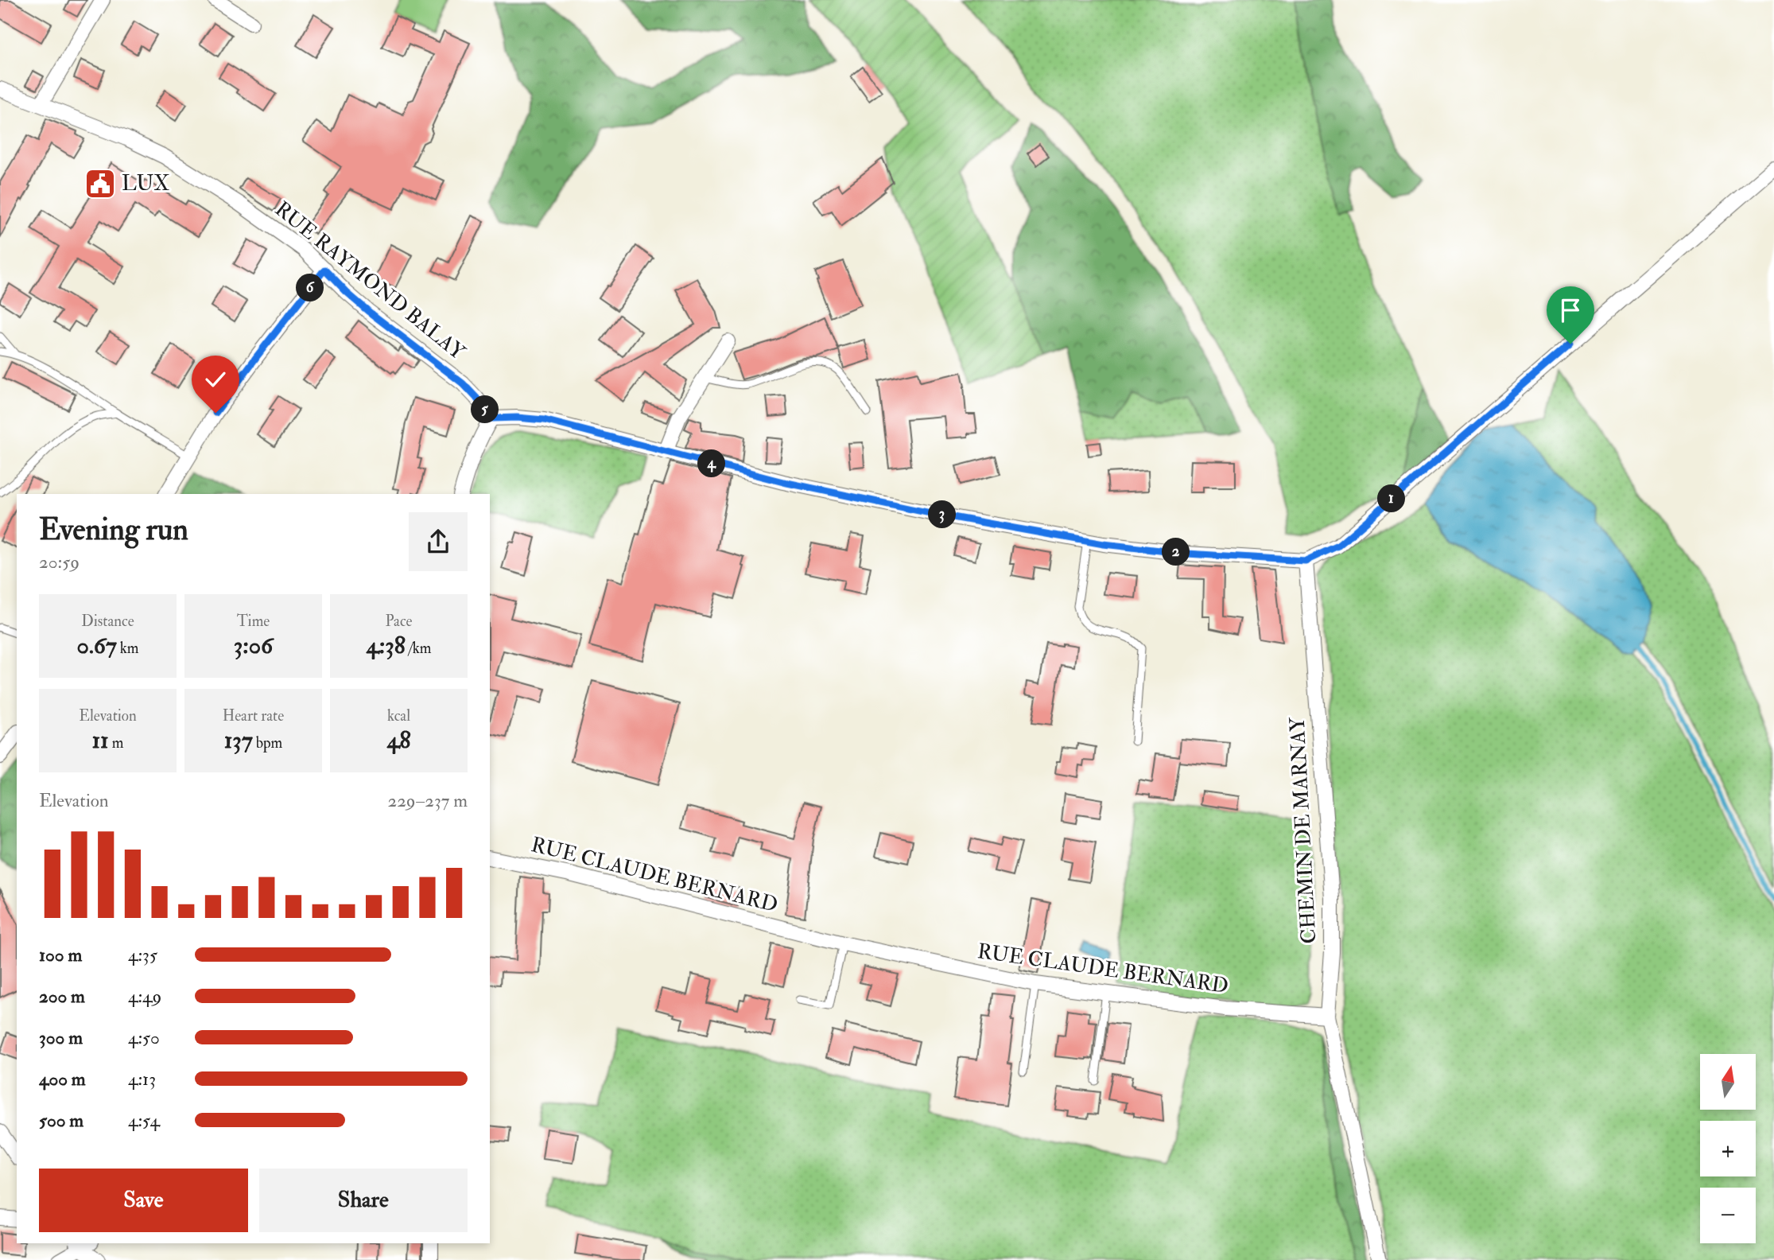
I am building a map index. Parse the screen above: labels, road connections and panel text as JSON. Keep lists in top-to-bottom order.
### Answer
{
  "streets": {
    "street": ["RUE RAYMOND BALAY", "CHEMIN DE MARNAY", "RUE CLAUDE BERNARD"]
  },
  "crossings": [
    ["CHEMIN DE MARNAY", "RUE CLAUDE BERNARD"]
  ],
  "places": {
    "public building": ["LUX"]
  },
  "north": "top",
  "page": {
    "pins": [
      "6",
      "5",
      "4",
      "1",
      "3",
      "2"
    ],
    "heading": ["Evening run", "20:59"],
    "stats": [
      ["Distance", "0.67 km"],
      ["Time", "3:06"],
      ["Pace", "4:38 /km"],
      ["Elevation", "11 m"],
      ["Heart rate", "137 bpm"],
      ["kcal", "48"]
    ],
    "chart": ["Elevation", "229–237 m"],
    "list": [
      {
        "name": "100 m",
        "note": "4:35"
      },
      {
        "name": "200 m",
        "note": "4:49"
      },
      {
        "name": "300 m",
        "note": "4:50"
      },
      {
        "name": "400 m",
        "note": "4:13"
      },
      {
        "name": "500 m",
        "note": "4:54"
      }
    ],
    "map_buttons": ["+", "−"],
    "buttons": ["Save", "Share"]
  }
}
